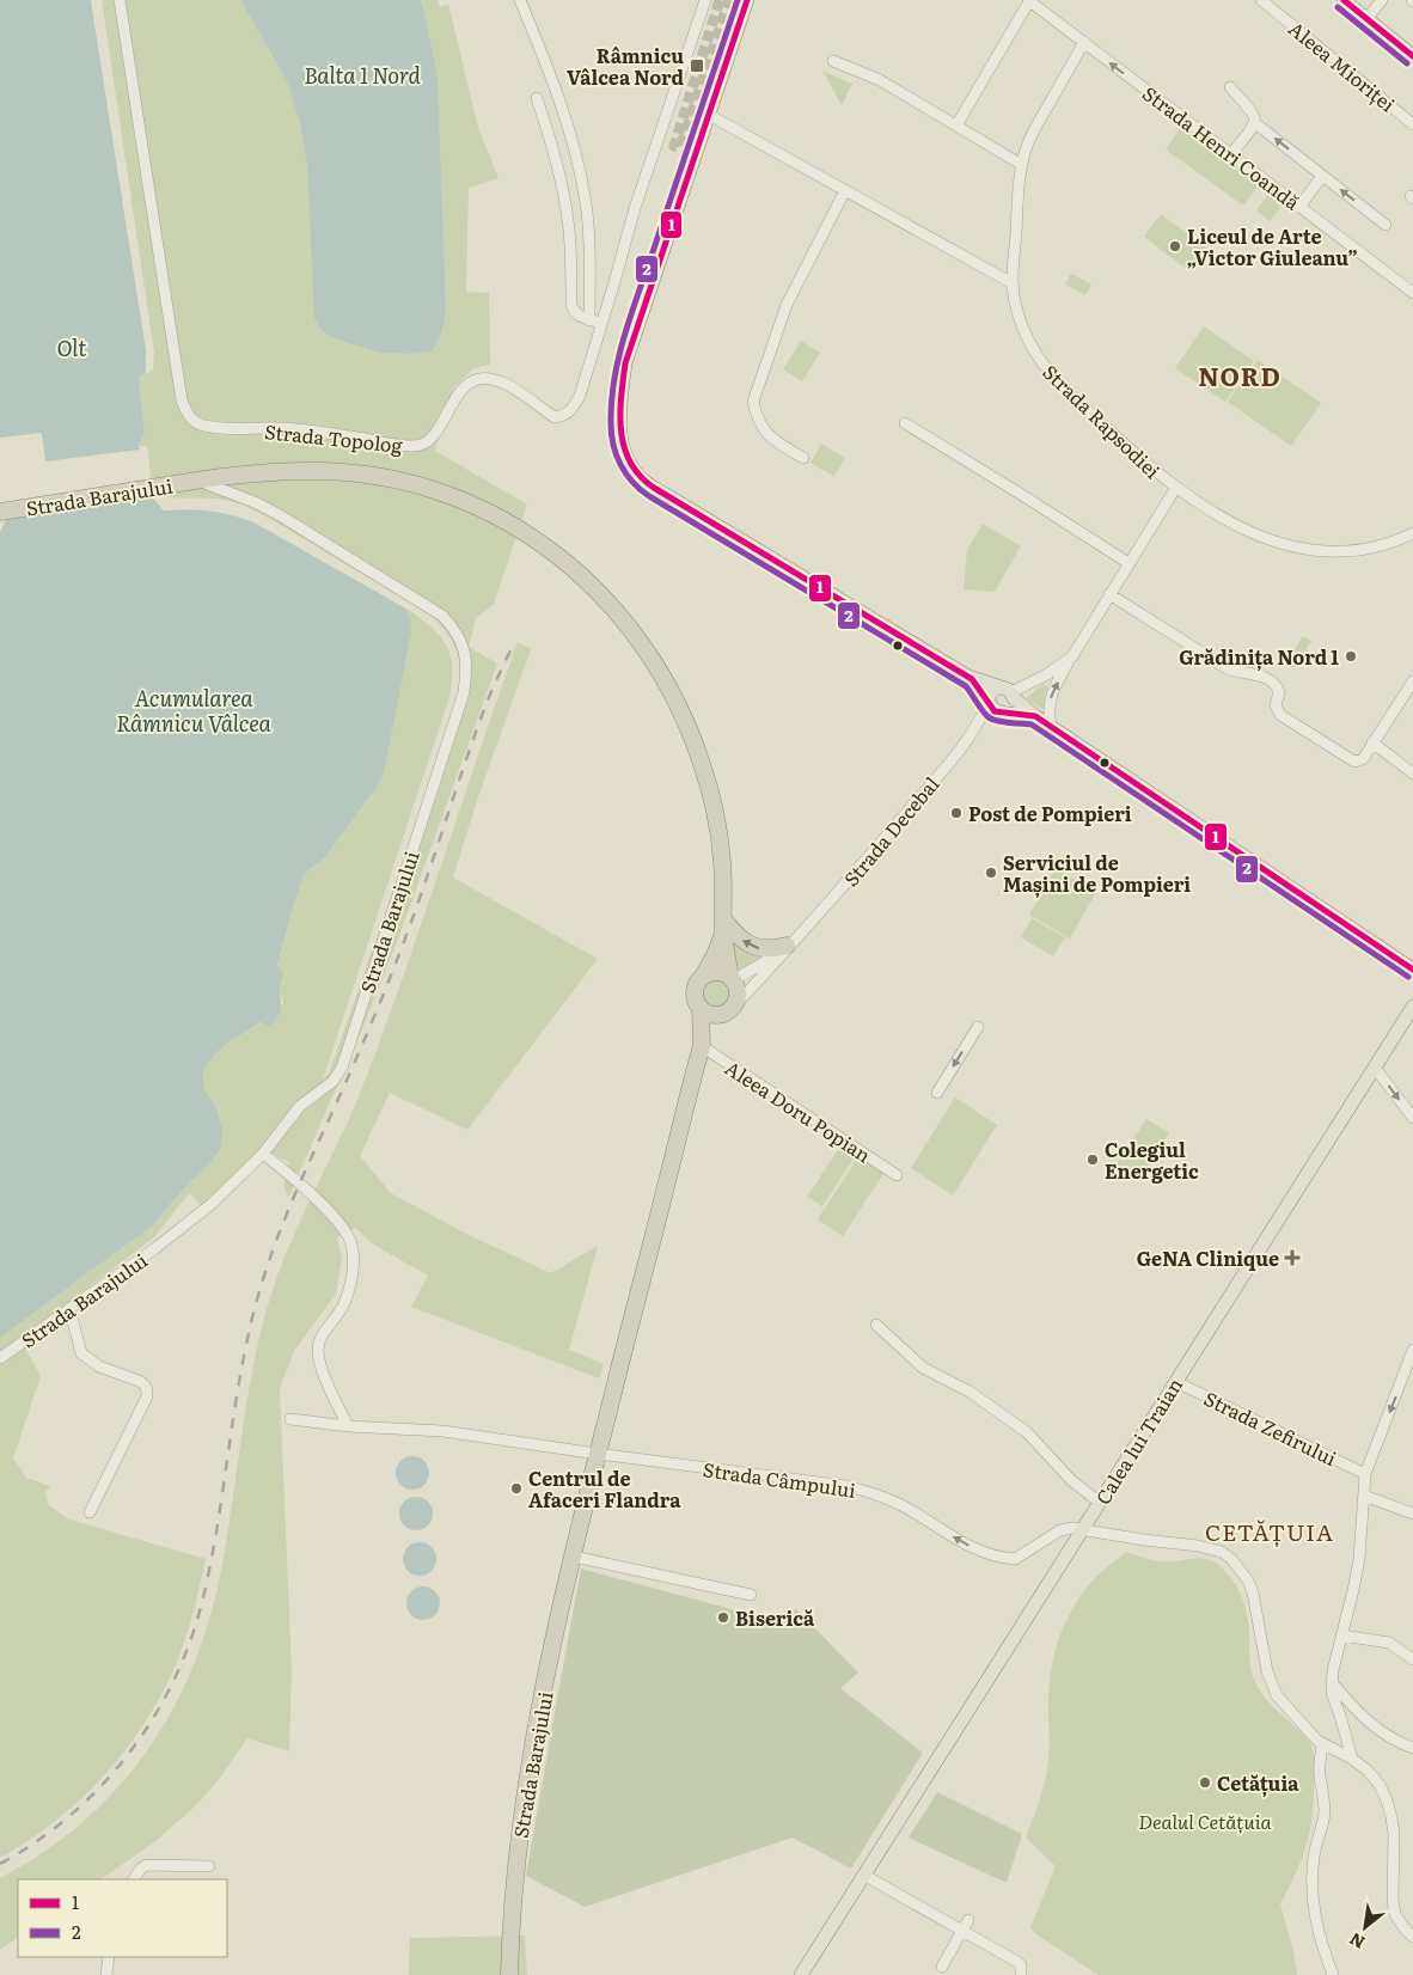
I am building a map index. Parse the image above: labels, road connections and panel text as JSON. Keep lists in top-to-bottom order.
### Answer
{
  "streets": {
    "highway": ["Strada Barajului"],
    "main road": ["Calea lui Traian"],
    "street": [
      "Aleea Mioriței",
      "Strada Henri Coandă",
      "Strada Rapsodiei",
      "Strada Topolog",
      "Strada Decebal",
      "Aleea Doru Popian",
      "Strada Zefirului",
      "Strada Câmpului"
    ]
  },
  "crossings": [
    ["Strada Henri Coandă", "Strada Rapsodiei"],
    ["Strada Barajului", "Strada Decebal"],
    ["Strada Barajului", "Aleea Doru Popian"],
    ["Strada Barajului", "Strada Câmpului"],
    ["Strada Zefirului", "Calea lui Traian"],
    ["Calea lui Traian", "Strada Câmpului"]
  ],
  "one_way": ["Strada Câmpului"],
  "districts": ["NORD", "CETĂȚUIA"],
  "water": ["Balta 1 Nord", "Olt", "Acumularea Râmnicu Vâlcea"],
  "parks": ["Dealul Cetățuia"],
  "places": {
    "transit": ["Râmnicu Vâlcea Nord"],
    "other": [
      "Liceul de Arte „Victor Giuleanu”",
      "Grădinița Nord 1",
      "Post de Pompieri",
      "Serviciul de Mașini de Pompieri",
      "Colegiul Energetic",
      "Centrul de Afaceri Flandra",
      "Biserică",
      "Cetățuia"
    ],
    "health": ["GeNA Clinique"]
  },
  "lines": ["transit line 1", "transit line 2"],
  "legend": ["1", "2"],
  "north": "bottom left"
}
